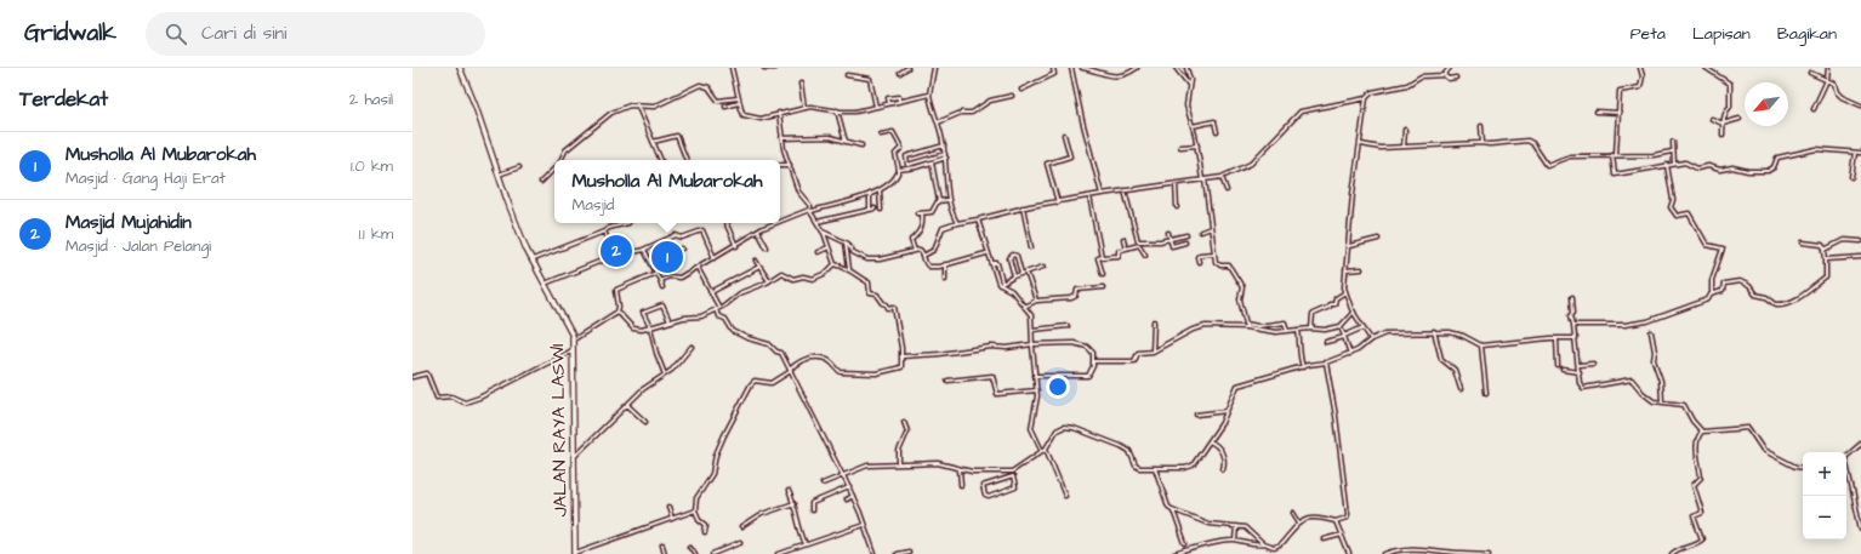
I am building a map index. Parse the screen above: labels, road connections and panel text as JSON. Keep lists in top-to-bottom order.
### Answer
{
  "streets": {
    "main road": ["JALAN RAYA LASWI"]
  },
  "north": "bottom left",
  "page": {
    "header": "Gridwalk",
    "search": "Cari di sini",
    "nav": ["Peta", "Lapisan", "Bagikan"],
    "heading": ["Terdekat", "2 hasil"],
    "list": [
      {
        "mark": "1",
        "name": "Musholla Al Mubarokah",
        "note": "Masjid · Gang Haji Erat",
        "value": "1.0 km"
      },
      {
        "mark": "2",
        "name": "Masjid Mujahidin",
        "note": "Masjid · Jalan Pelangi",
        "value": "1.1 km"
      }
    ],
    "popup": ["Musholla Al Mubarokah", "Masjid"],
    "pins": ["2", "1"],
    "map_buttons": ["+", "−"]
  }
}
